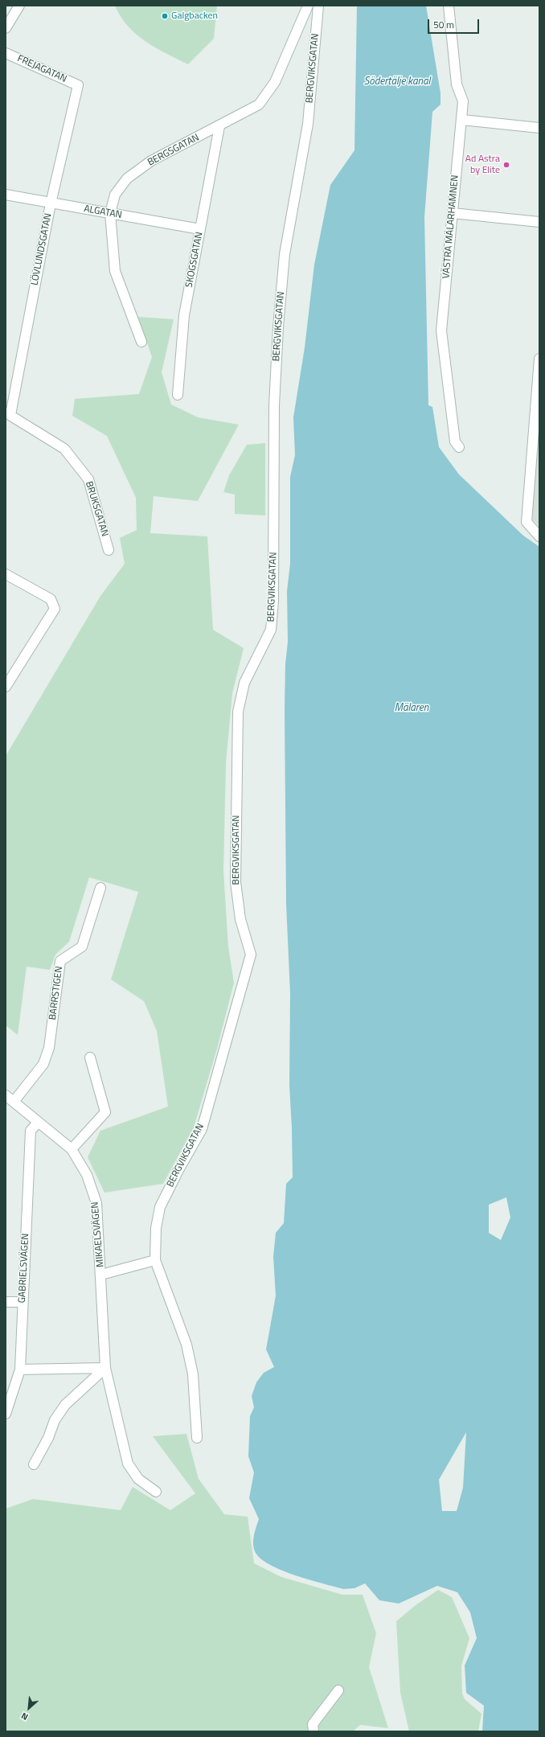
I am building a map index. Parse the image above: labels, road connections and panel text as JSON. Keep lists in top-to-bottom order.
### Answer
{
  "streets": {
    "street": [
      "BERGVIKSGATAN",
      "FREJAGATAN",
      "BERGSGATAN",
      "ALGATAN",
      "VÄSTRA MÄLARHAMNEN",
      "LÖVLUNDSGATAN",
      "SKOGSGATAN",
      "BRUKSGATAN",
      "BARRSTIGEN",
      "MIKAELSVÄGEN",
      "GABRIELSVÄGEN"
    ]
  },
  "crossings": [
    ["FREJAGATAN", "LÖVLUNDSGATAN"],
    ["BERGSGATAN", "ALGATAN"],
    ["BERGSGATAN", "SKOGSGATAN"],
    ["ALGATAN", "LÖVLUNDSGATAN"],
    ["ALGATAN", "SKOGSGATAN"],
    ["LÖVLUNDSGATAN", "BRUKSGATAN"],
    ["BARRSTIGEN", "MIKAELSVÄGEN"],
    ["MIKAELSVÄGEN", "GABRIELSVÄGEN"]
  ],
  "water": ["Södertälje kanal", "Mälaren"],
  "places": ["Galgbacken", "Ad Astra by Elite"],
  "scale_bar": "50 m",
  "north": "bottom left"
}
